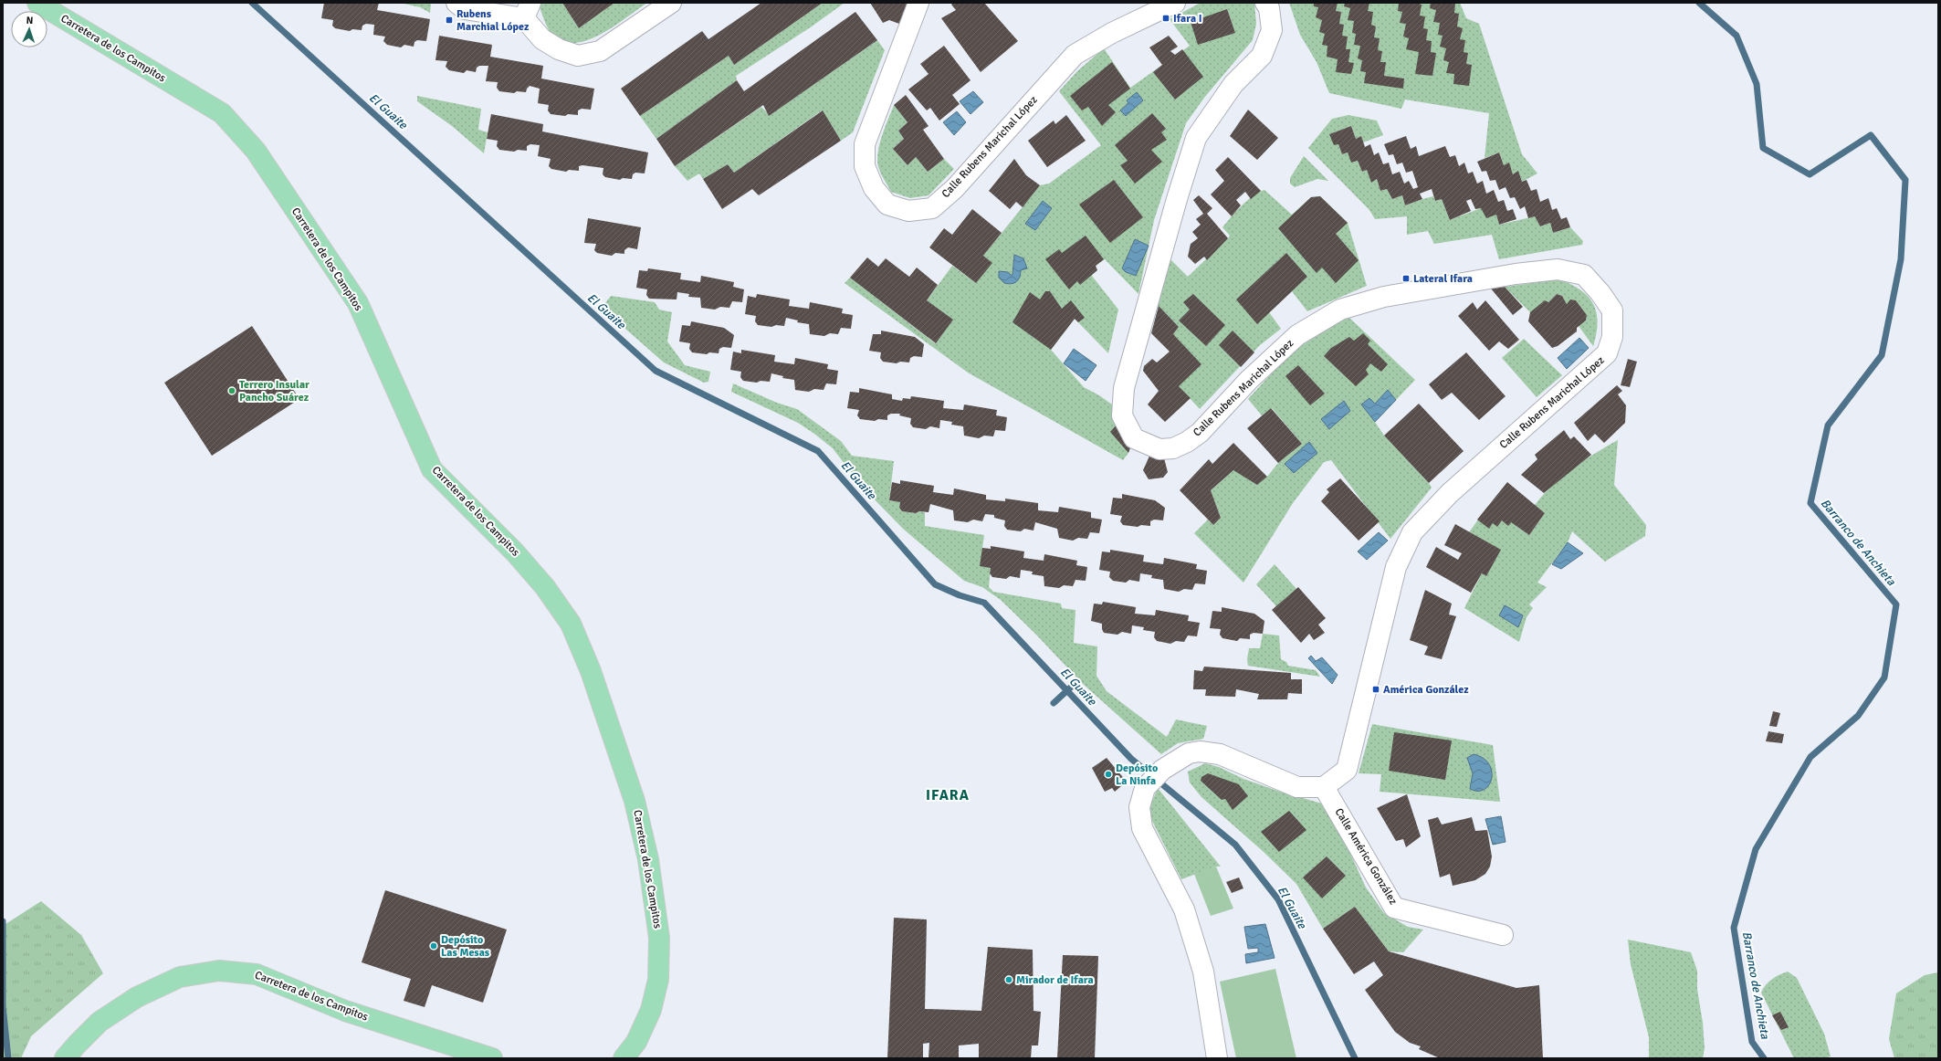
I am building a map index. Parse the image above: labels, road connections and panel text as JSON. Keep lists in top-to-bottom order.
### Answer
{
  "streets": {
    "main road": ["Carretera de los Campitos"],
    "street": ["Calle Rubens Marichal López", "Calle América González"]
  },
  "crossings": [
    ["Calle Rubens Marichal López", "Calle América González"]
  ],
  "districts": ["IFARA"],
  "water": ["El Guaite", "Barranco de Anchieta"],
  "places": {
    "transit": [
      "Ifara I",
      "Rubens Marchial López",
      "Lateral Ifara",
      "América González"
    ],
    "other": [
      "Terrero Insular Pancho Suárez",
      "Depósito La Ninfa",
      "Depósito Las Mesas",
      "Mirador de Ifara"
    ]
  },
  "north": "top"
}
